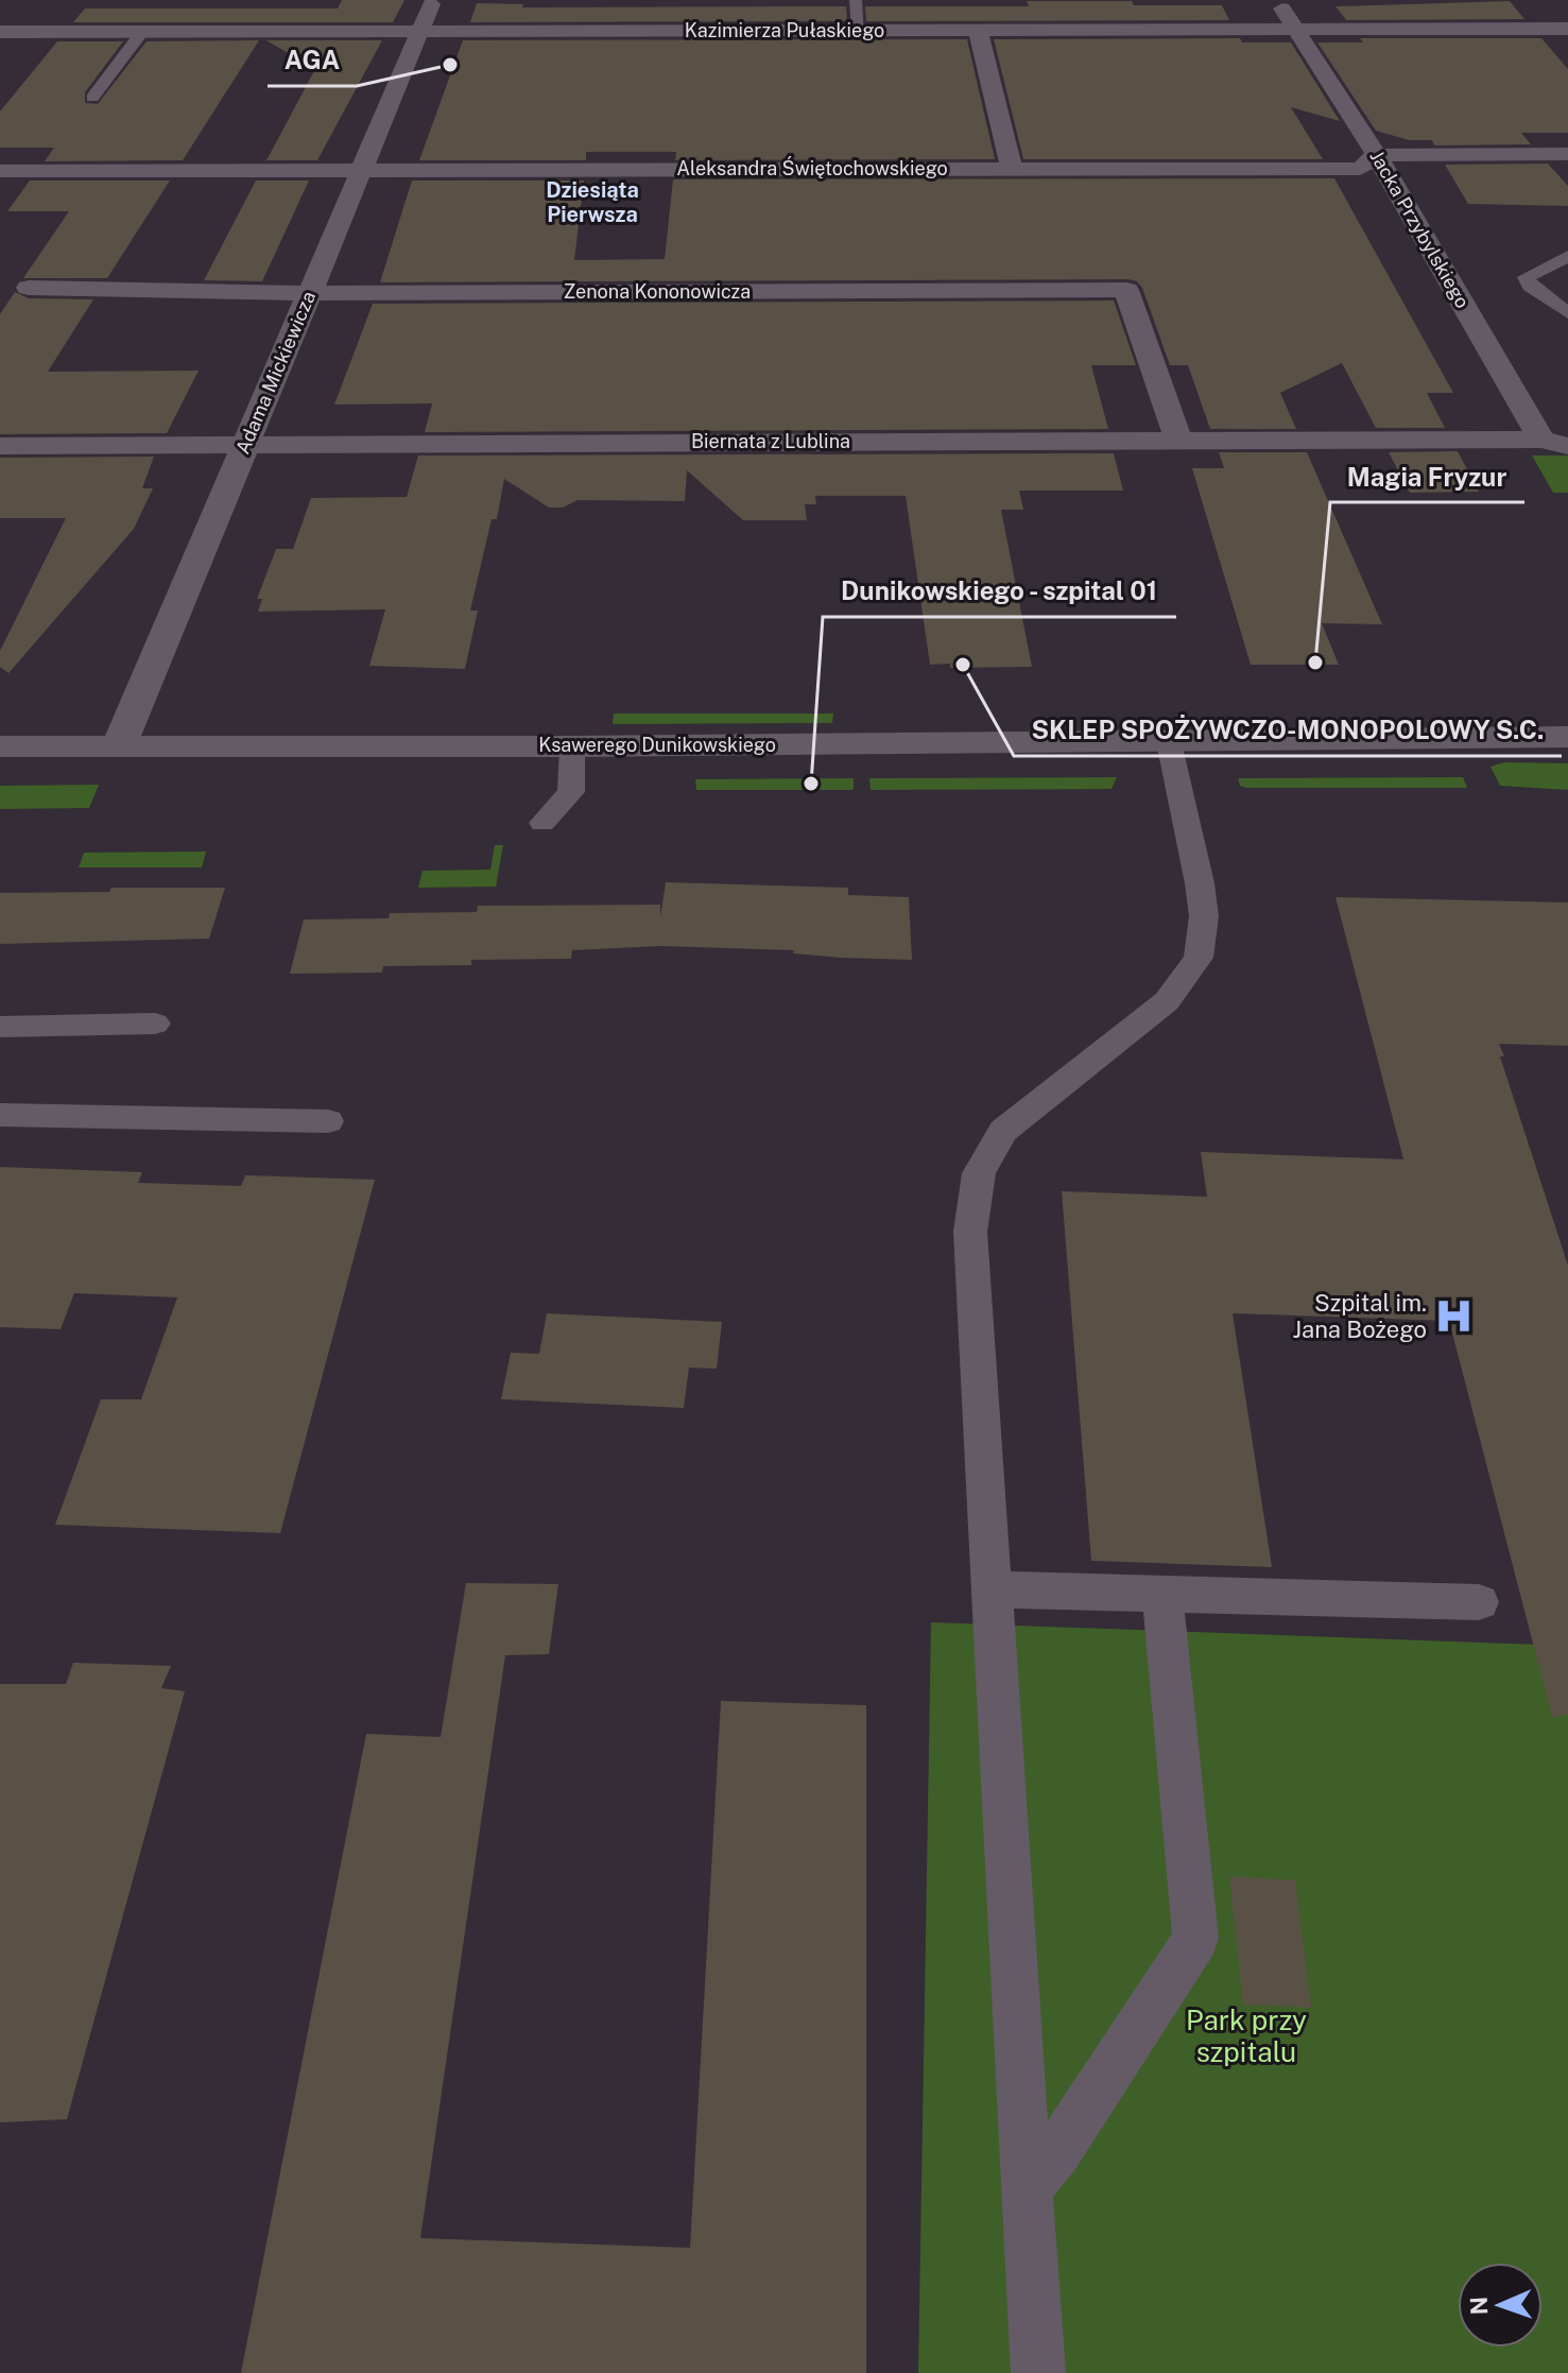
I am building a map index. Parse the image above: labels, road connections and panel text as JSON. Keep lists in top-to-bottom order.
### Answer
{
  "streets": {
    "street": [
      "Kazimierza Pułaskiego",
      "Aleksandra Świętochowskiego",
      "Jacka Przybylskiego",
      "Zenona Kononowicza",
      "Adama Mickiewicza",
      "Biernata z Lublina",
      "Ksawerego Dunikowskiego"
    ]
  },
  "crossings": [
    ["Kazimierza Pułaskiego", "Jacka Przybylskiego"],
    ["Kazimierza Pułaskiego", "Adama Mickiewicza"],
    ["Aleksandra Świętochowskiego", "Jacka Przybylskiego"],
    ["Aleksandra Świętochowskiego", "Adama Mickiewicza"],
    ["Jacka Przybylskiego", "Biernata z Lublina"],
    ["Zenona Kononowicza", "Adama Mickiewicza"],
    ["Zenona Kononowicza", "Biernata z Lublina"],
    ["Adama Mickiewicza", "Biernata z Lublina"],
    ["Adama Mickiewicza", "Ksawerego Dunikowskiego"]
  ],
  "districts": ["Dziesiąta Pierwsza"],
  "parks": ["Park przy szpitalu"],
  "places": {
    "other": [
      "AGA",
      "Magia Fryzur",
      "SKLEP SPOŻYWCZO-MONOPOLOWY S.C.",
      "Dunikowskiego - szpital 01"
    ],
    "hospital": ["Szpital im. Jana Bożego"]
  },
  "north": "left"
}
